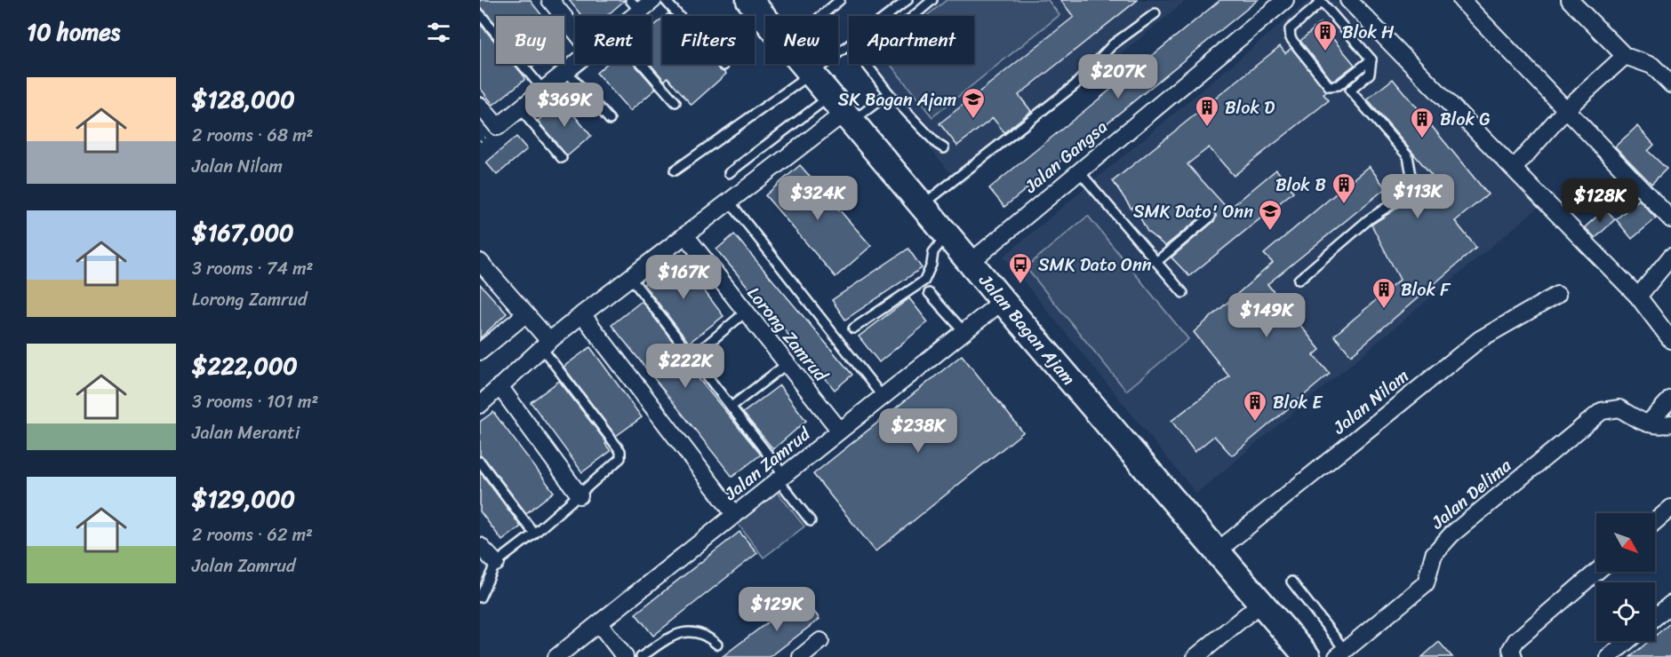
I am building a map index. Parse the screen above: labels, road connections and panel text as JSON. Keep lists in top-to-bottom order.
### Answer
{
  "streets": {
    "main road": ["Jalan Bagan Ajam"],
    "street": [
      "Jalan Gangsa",
      "Lorong Zamrud",
      "Jalan Nilam",
      "Jalan Zamrud",
      "Jalan Delima"
    ]
  },
  "crossings": [
    ["Jalan Gangsa", "Jalan Bagan Ajam"],
    ["Jalan Bagan Ajam", "Jalan Nilam"],
    ["Jalan Bagan Ajam", "Jalan Zamrud"],
    ["Lorong Zamrud", "Jalan Zamrud"]
  ],
  "places": {
    "building": [
      "Blok H",
      "Blok D",
      "Blok G",
      "Blok B",
      "Blok F",
      "Blok E"
    ],
    "school or university": ["SK Bagan Ajam", "SMK Dato' Onn"],
    "bus stop": ["SMK Dato Onn"]
  },
  "north": "bottom right",
  "page": {
    "heading": "10 homes",
    "chip": [
      "Buy",
      "Rent",
      "Filters",
      "New",
      "Apartment"
    ],
    "price": [
      "$207K",
      "$369K",
      "$113K",
      "$324K",
      "$128K",
      "$167K",
      "$149K",
      "$222K",
      "$238K",
      "$129K"
    ],
    "list": [
      {
        "name": "$128,000",
        "note": "2 rooms · 68 m² · Jalan Nilam"
      },
      {
        "name": "$167,000",
        "note": "3 rooms · 74 m² · Lorong Zamrud"
      },
      {
        "name": "$222,000",
        "note": "3 rooms · 101 m² · Jalan Meranti"
      },
      {
        "name": "$129,000",
        "note": "2 rooms · 62 m² · Jalan Zamrud"
      }
    ]
  }
}
